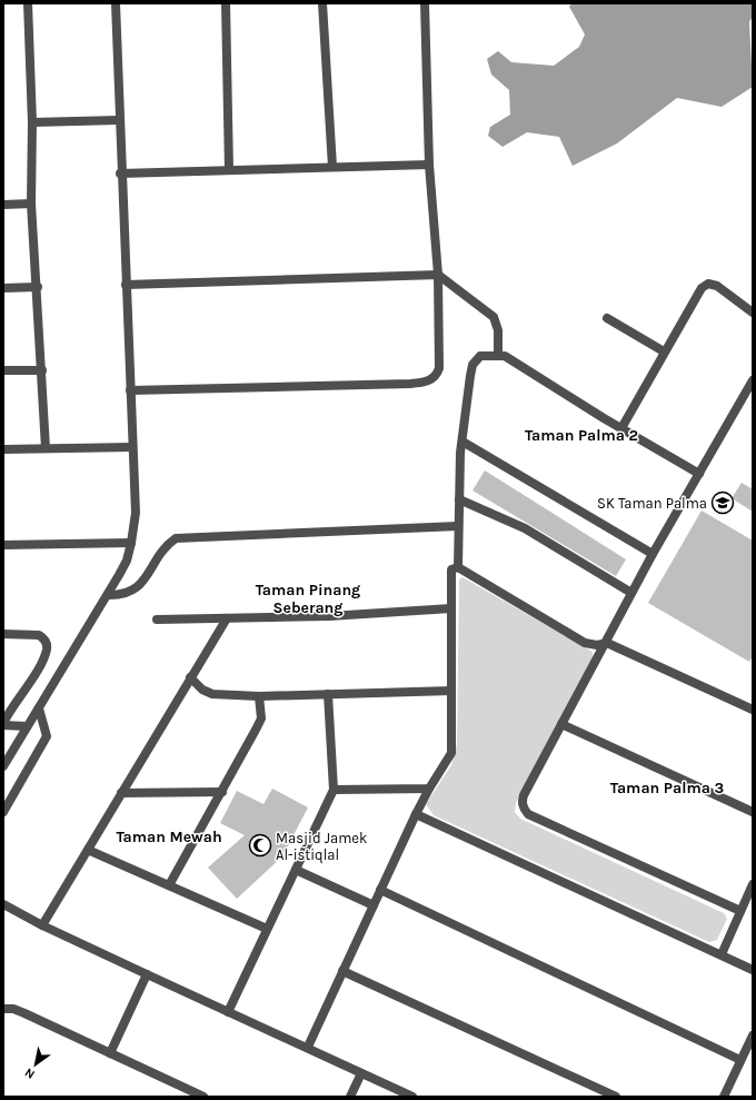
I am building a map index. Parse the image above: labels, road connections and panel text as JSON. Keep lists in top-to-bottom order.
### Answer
{
  "districts": [
    "Taman Palma 2",
    "Taman Pinang Seberang",
    "Taman Palma 3",
    "Taman Mewah"
  ],
  "places": {
    "school or university": ["SK Taman Palma"],
    "mosque": ["Masjid Jamek Al-istiqlal"]
  },
  "north": "bottom left"
}
